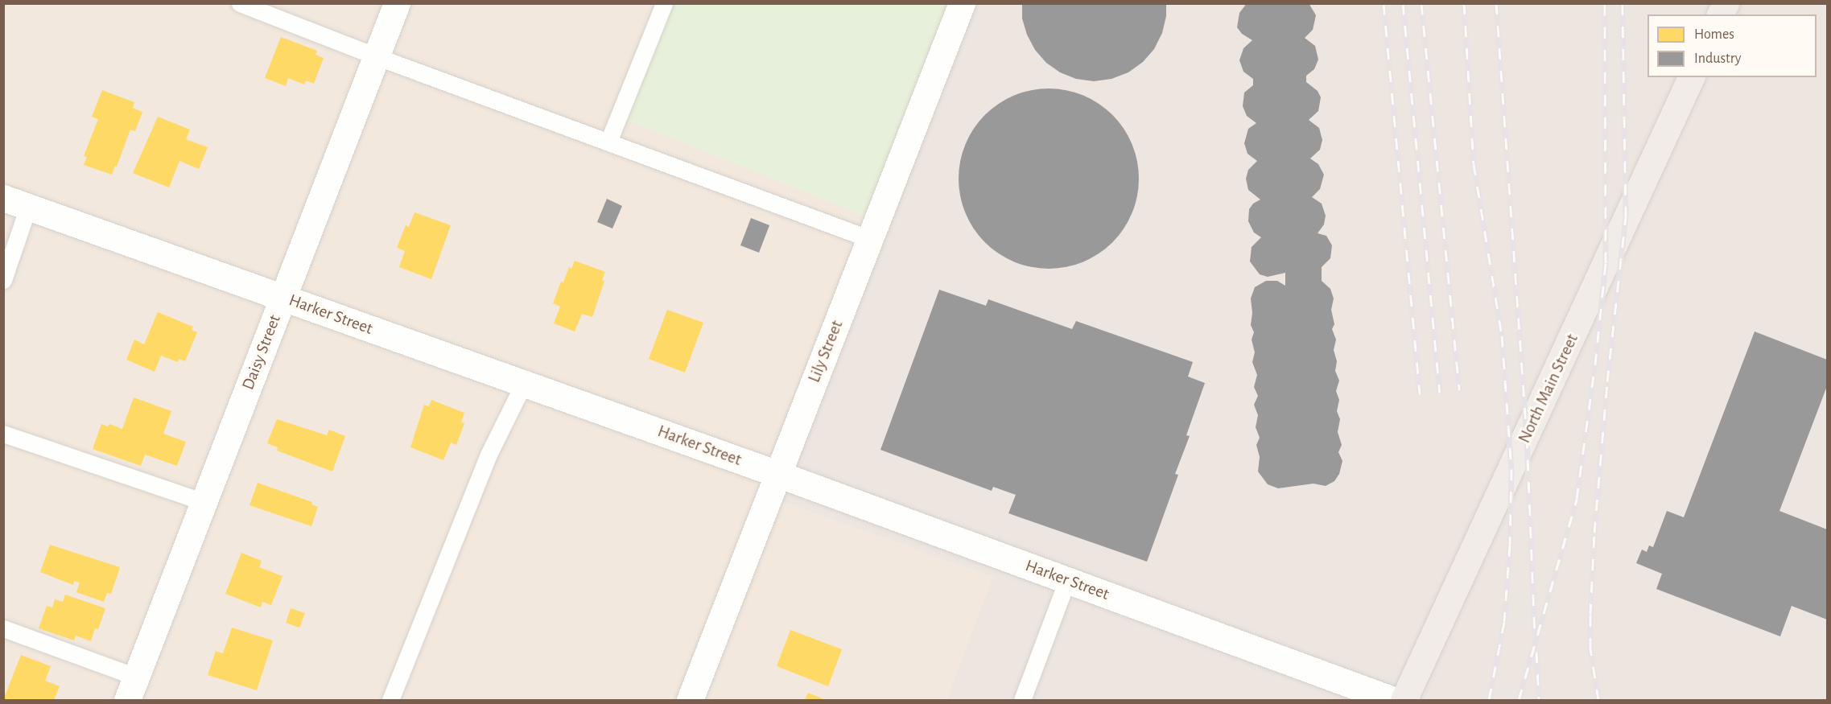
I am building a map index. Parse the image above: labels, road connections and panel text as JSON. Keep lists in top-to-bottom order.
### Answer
{
  "streets": {
    "highway": ["North Main Street"],
    "street": ["Harker Street", "Lily Street", "Daisy Street"]
  },
  "crossings": [
    ["Harker Street", "Lily Street"],
    ["Harker Street", "Daisy Street"]
  ],
  "legend": ["Homes", "Industry"]
}
